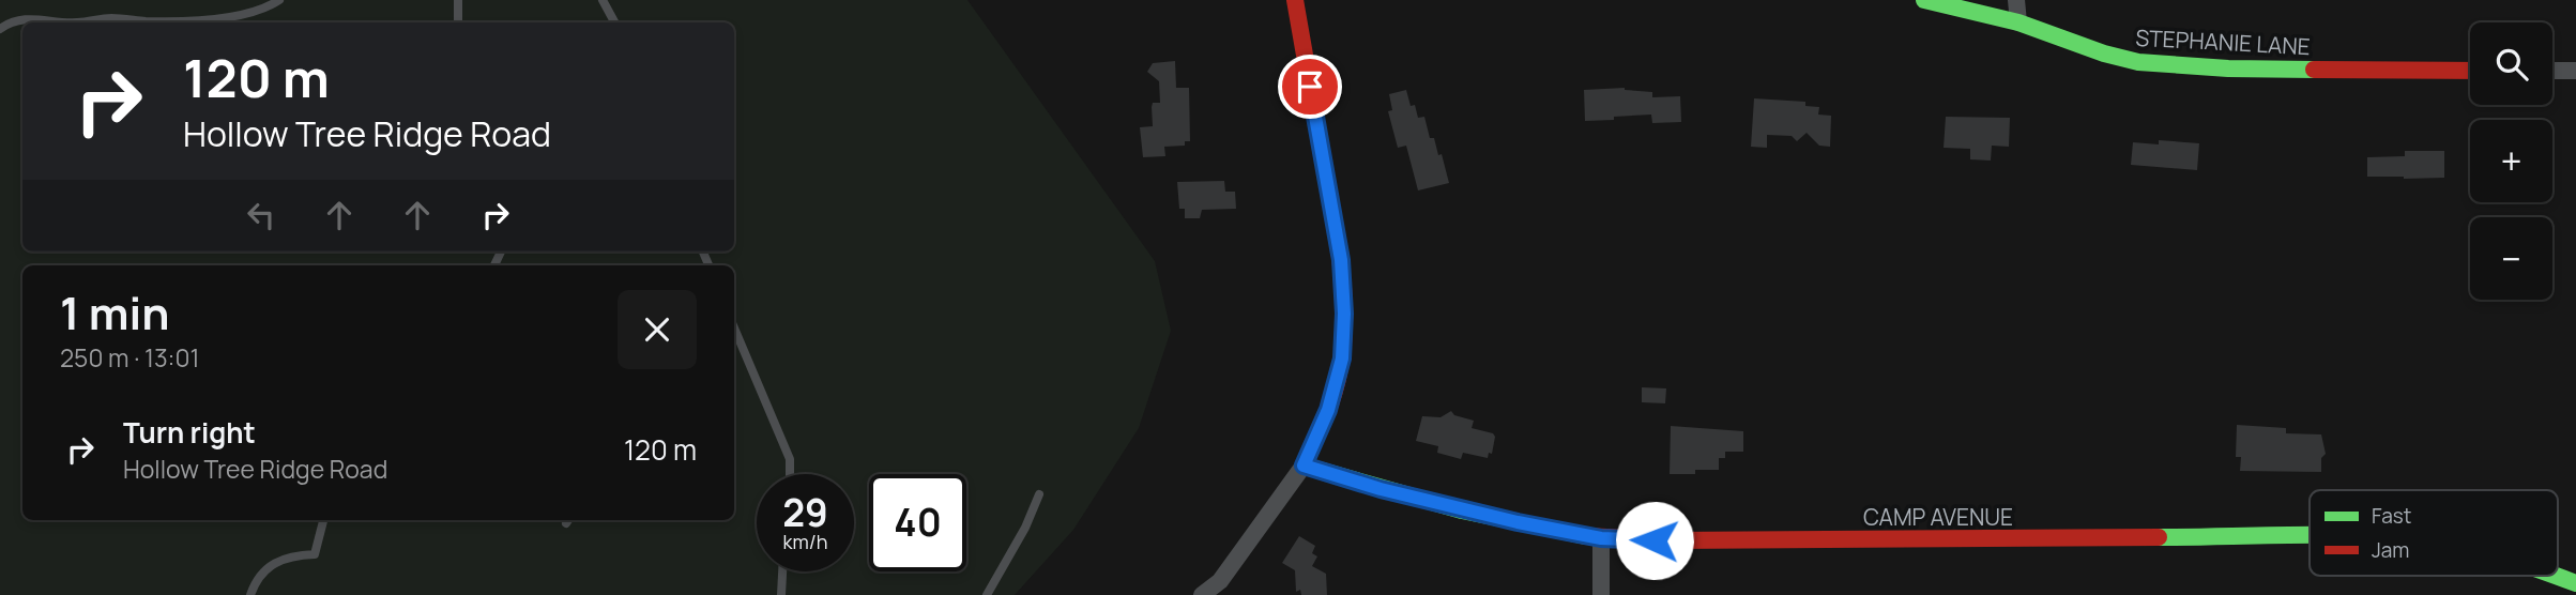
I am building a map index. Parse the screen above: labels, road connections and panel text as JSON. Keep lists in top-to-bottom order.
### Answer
{
  "streets": {
    "street": ["STEPHANIE LANE", "CAMP AVENUE"]
  },
  "legend": ["Fast", "Jam"],
  "page": {
    "map_buttons": ["+", "−"],
    "turn": ["120 m", "Hollow Tree Ridge Road"],
    "heading": ["1 min", "250 m · 13:01"],
    "list": [
      {
        "name": "Turn right",
        "note": "Hollow Tree Ridge Road",
        "value": "120 m"
      }
    ],
    "speed": "29 km/h",
    "limit": "40"
  }
}
